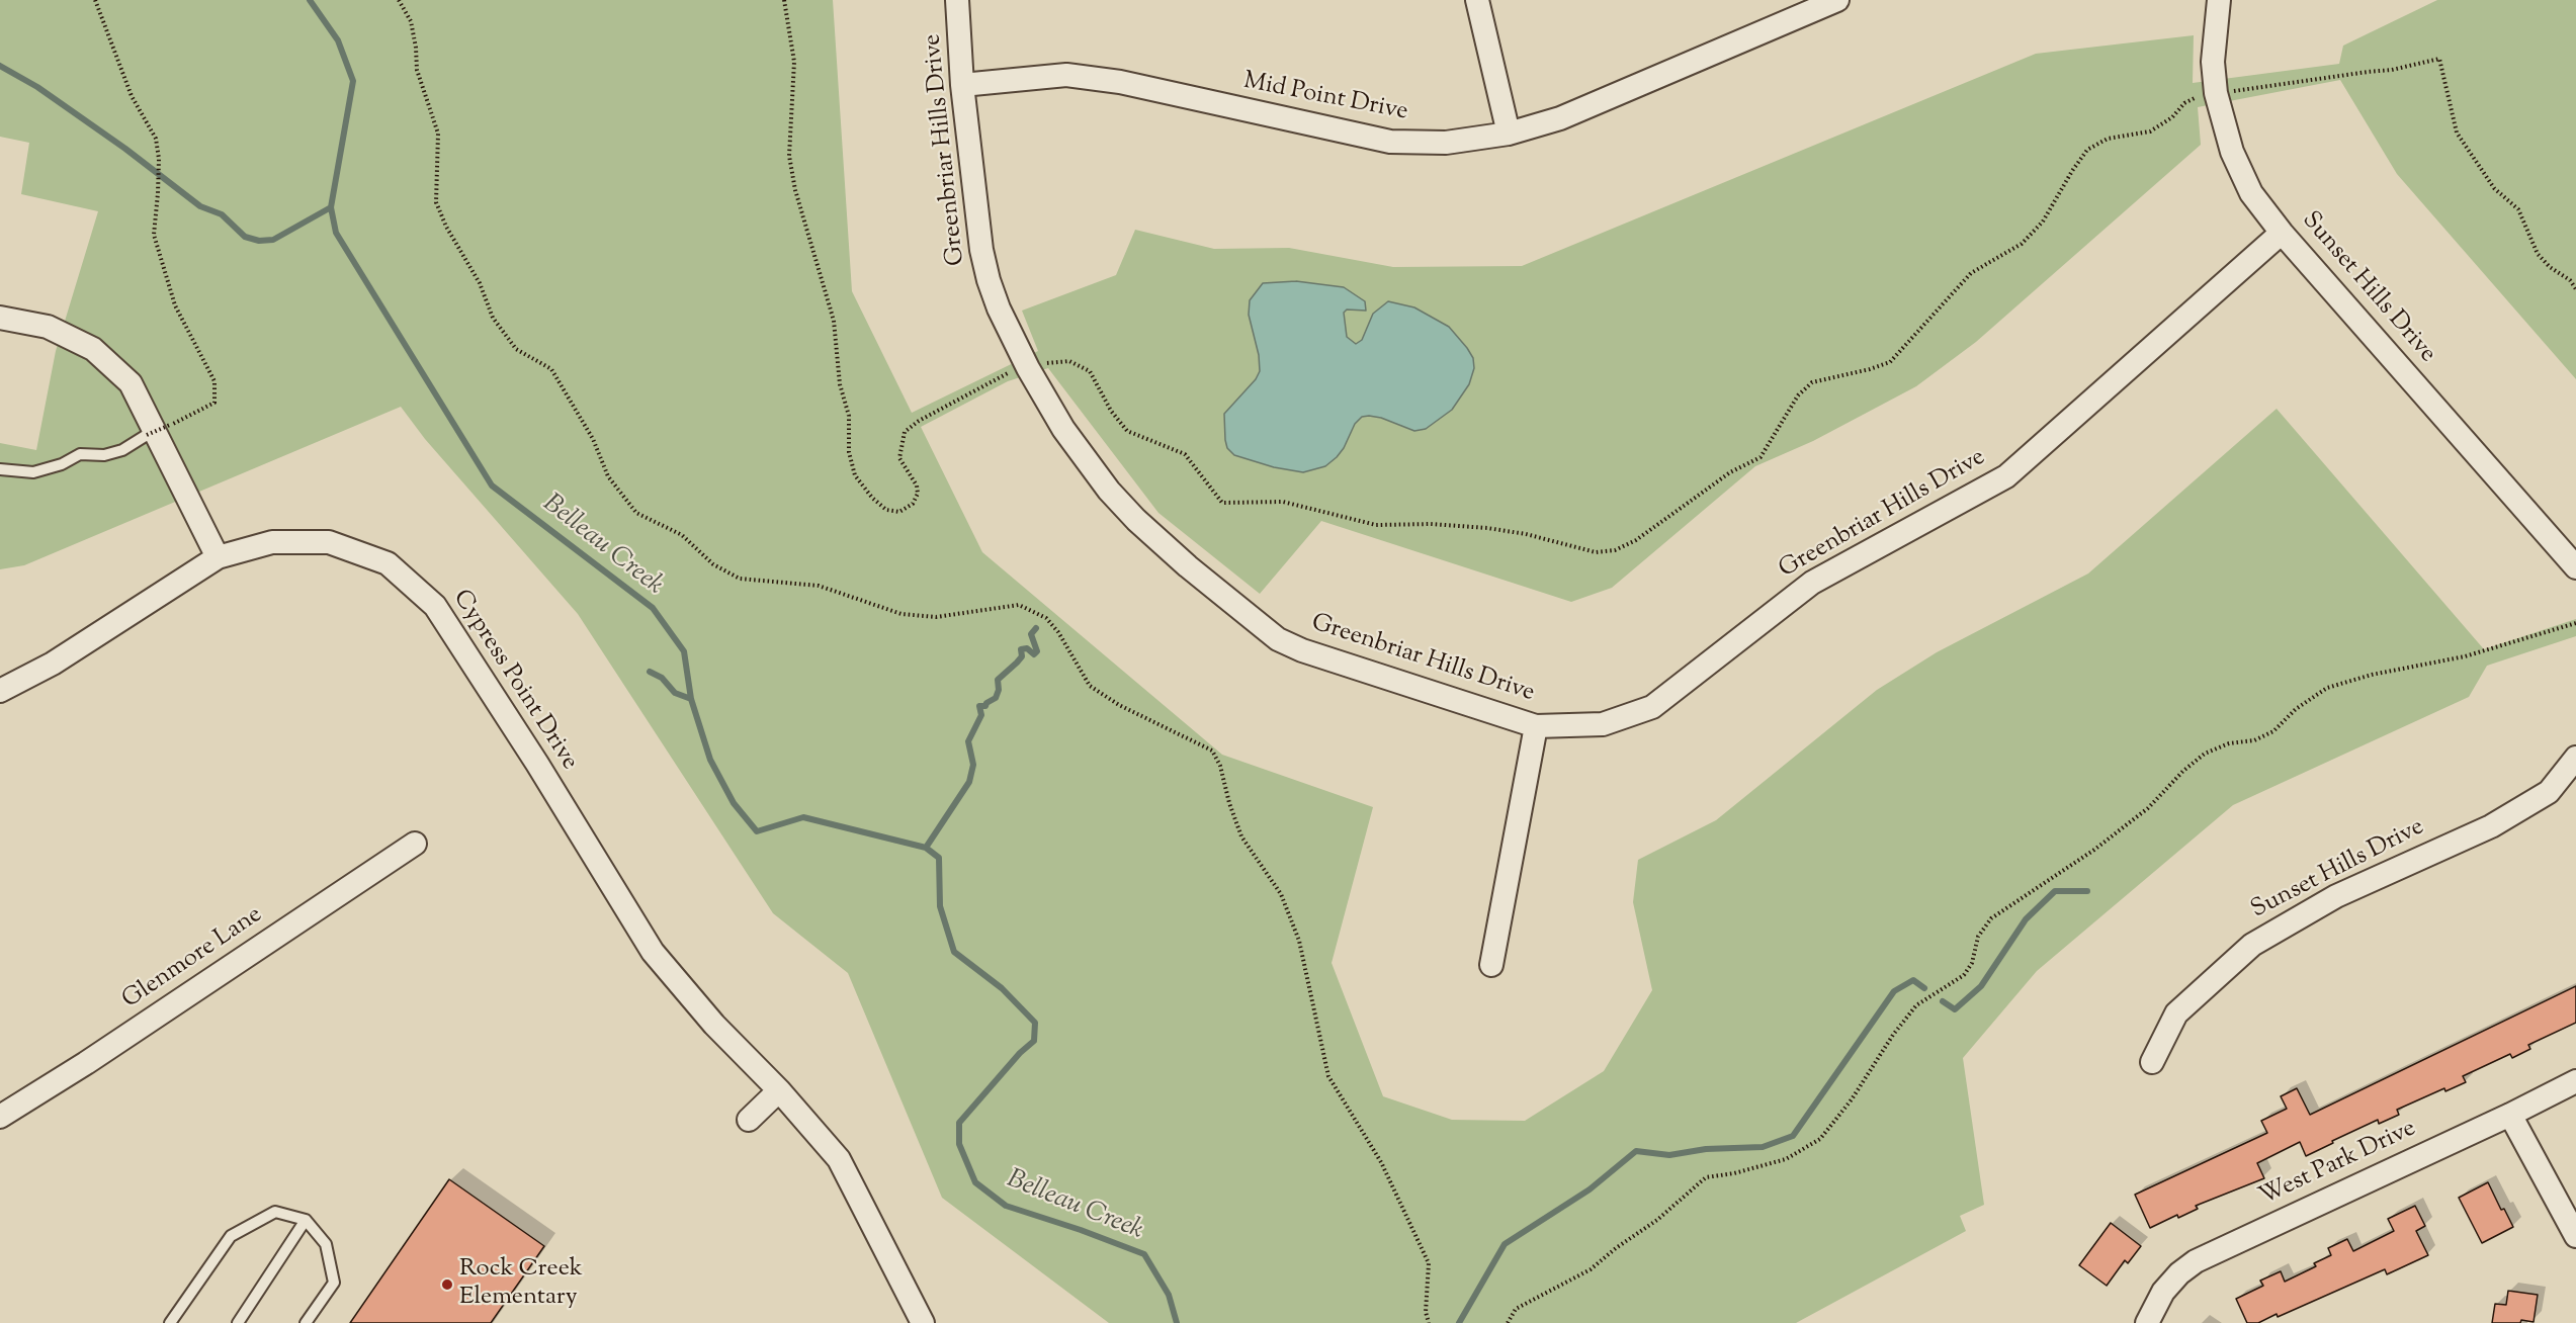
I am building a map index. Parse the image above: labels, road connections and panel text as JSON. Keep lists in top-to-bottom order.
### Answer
{
  "streets": {
    "street": [
      "Mid Point Drive",
      "Greenbriar Hills Drive",
      "Sunset Hills Drive",
      "Cypress Point Drive",
      "Glenmore Lane",
      "West Park Drive"
    ]
  },
  "crossings": [
    ["Mid Point Drive", "Greenbriar Hills Drive"],
    ["Greenbriar Hills Drive", "Sunset Hills Drive"]
  ],
  "water": ["Belleau Creek"],
  "places": ["Rock Creek Elementary"]
}
